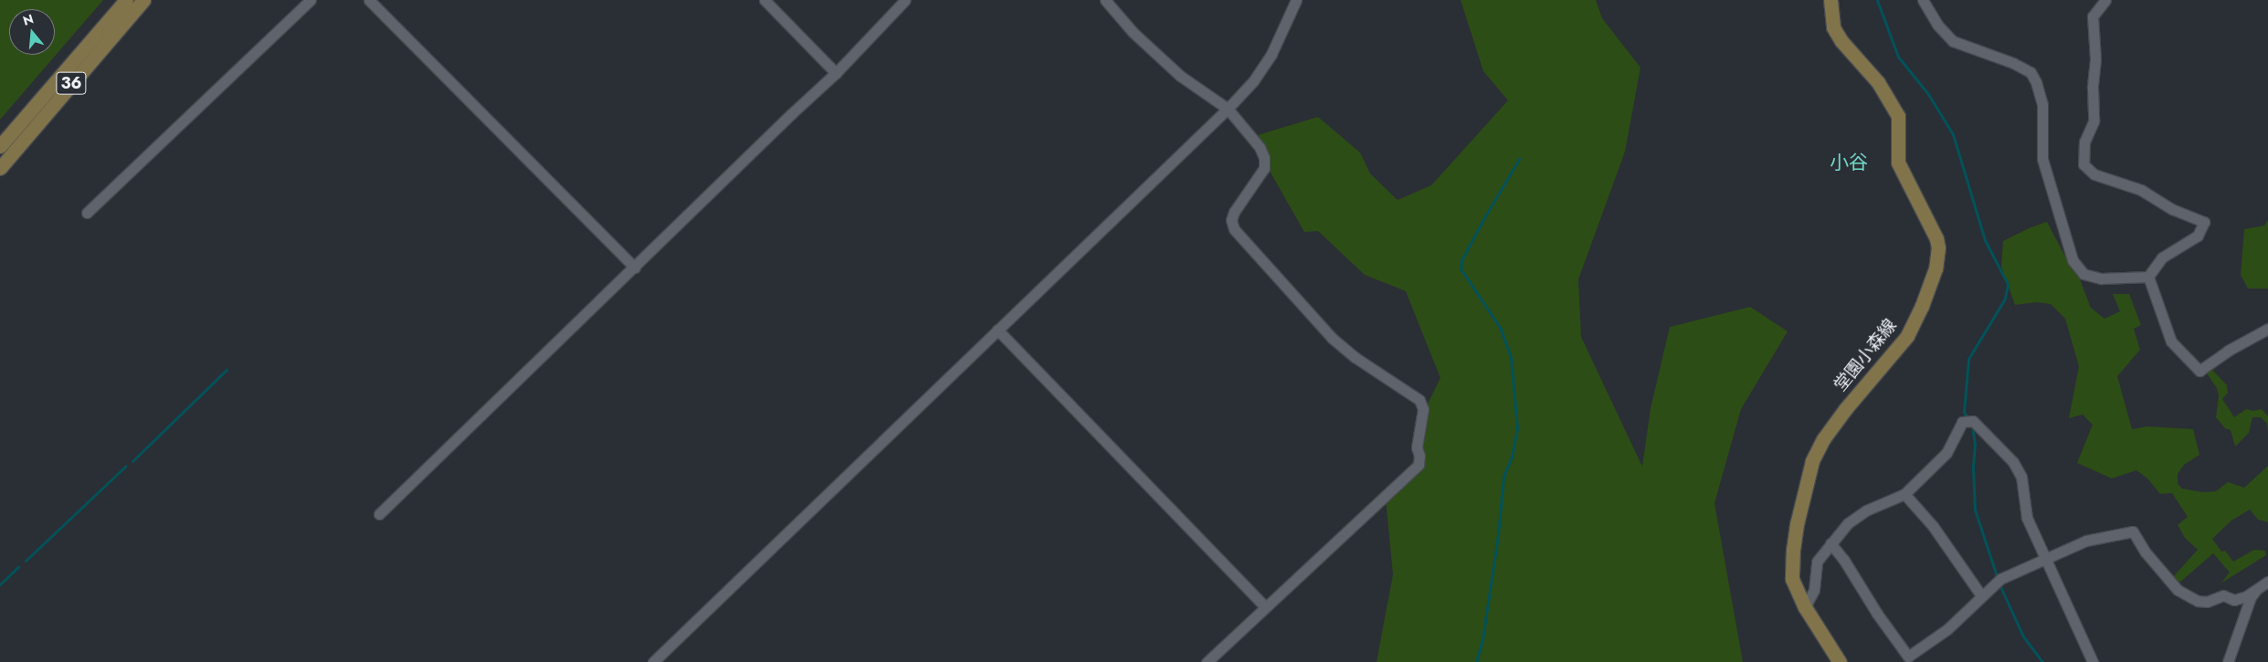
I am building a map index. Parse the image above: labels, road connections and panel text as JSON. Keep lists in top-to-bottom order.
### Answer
{
  "streets": {
    "main road": ["36", "堂園小森線"]
  },
  "districts": ["小谷"],
  "north": "top"
}
